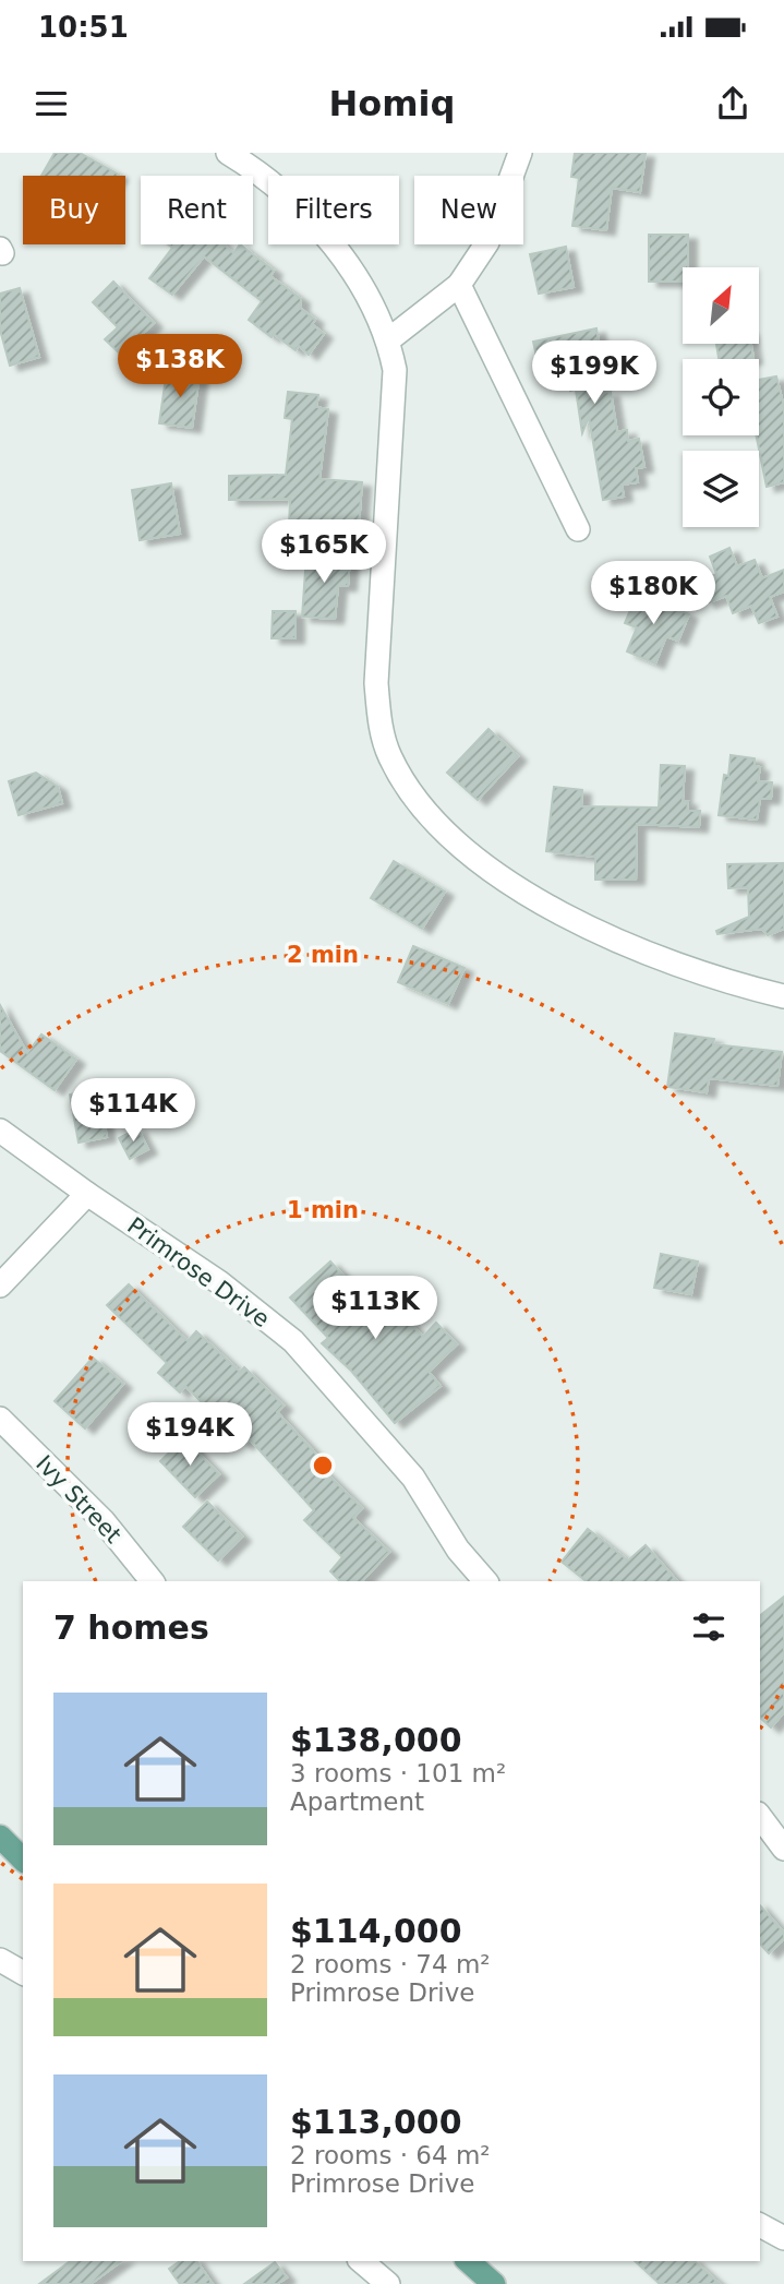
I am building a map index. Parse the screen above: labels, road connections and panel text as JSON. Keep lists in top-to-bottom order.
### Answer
{
  "streets": {
    "street": ["Primrose Drive", "Ivy Street"]
  },
  "north": "top right",
  "page": {
    "status": "10:51",
    "header": "Homiq",
    "chip": [
      "Buy",
      "Rent",
      "Filters",
      "New"
    ],
    "price": [
      "$138K",
      "$199K",
      "$165K",
      "$180K",
      "$114K",
      "$113K",
      "$194K"
    ],
    "heading": "7 homes",
    "list": [
      {
        "name": "$138,000",
        "note": "3 rooms · 101 m² · Apartment"
      },
      {
        "name": "$114,000",
        "note": "2 rooms · 74 m² · Primrose Drive"
      },
      {
        "name": "$113,000",
        "note": "2 rooms · 64 m² · Primrose Drive"
      }
    ]
  },
  "rings": ["2 min", "1 min"]
}
